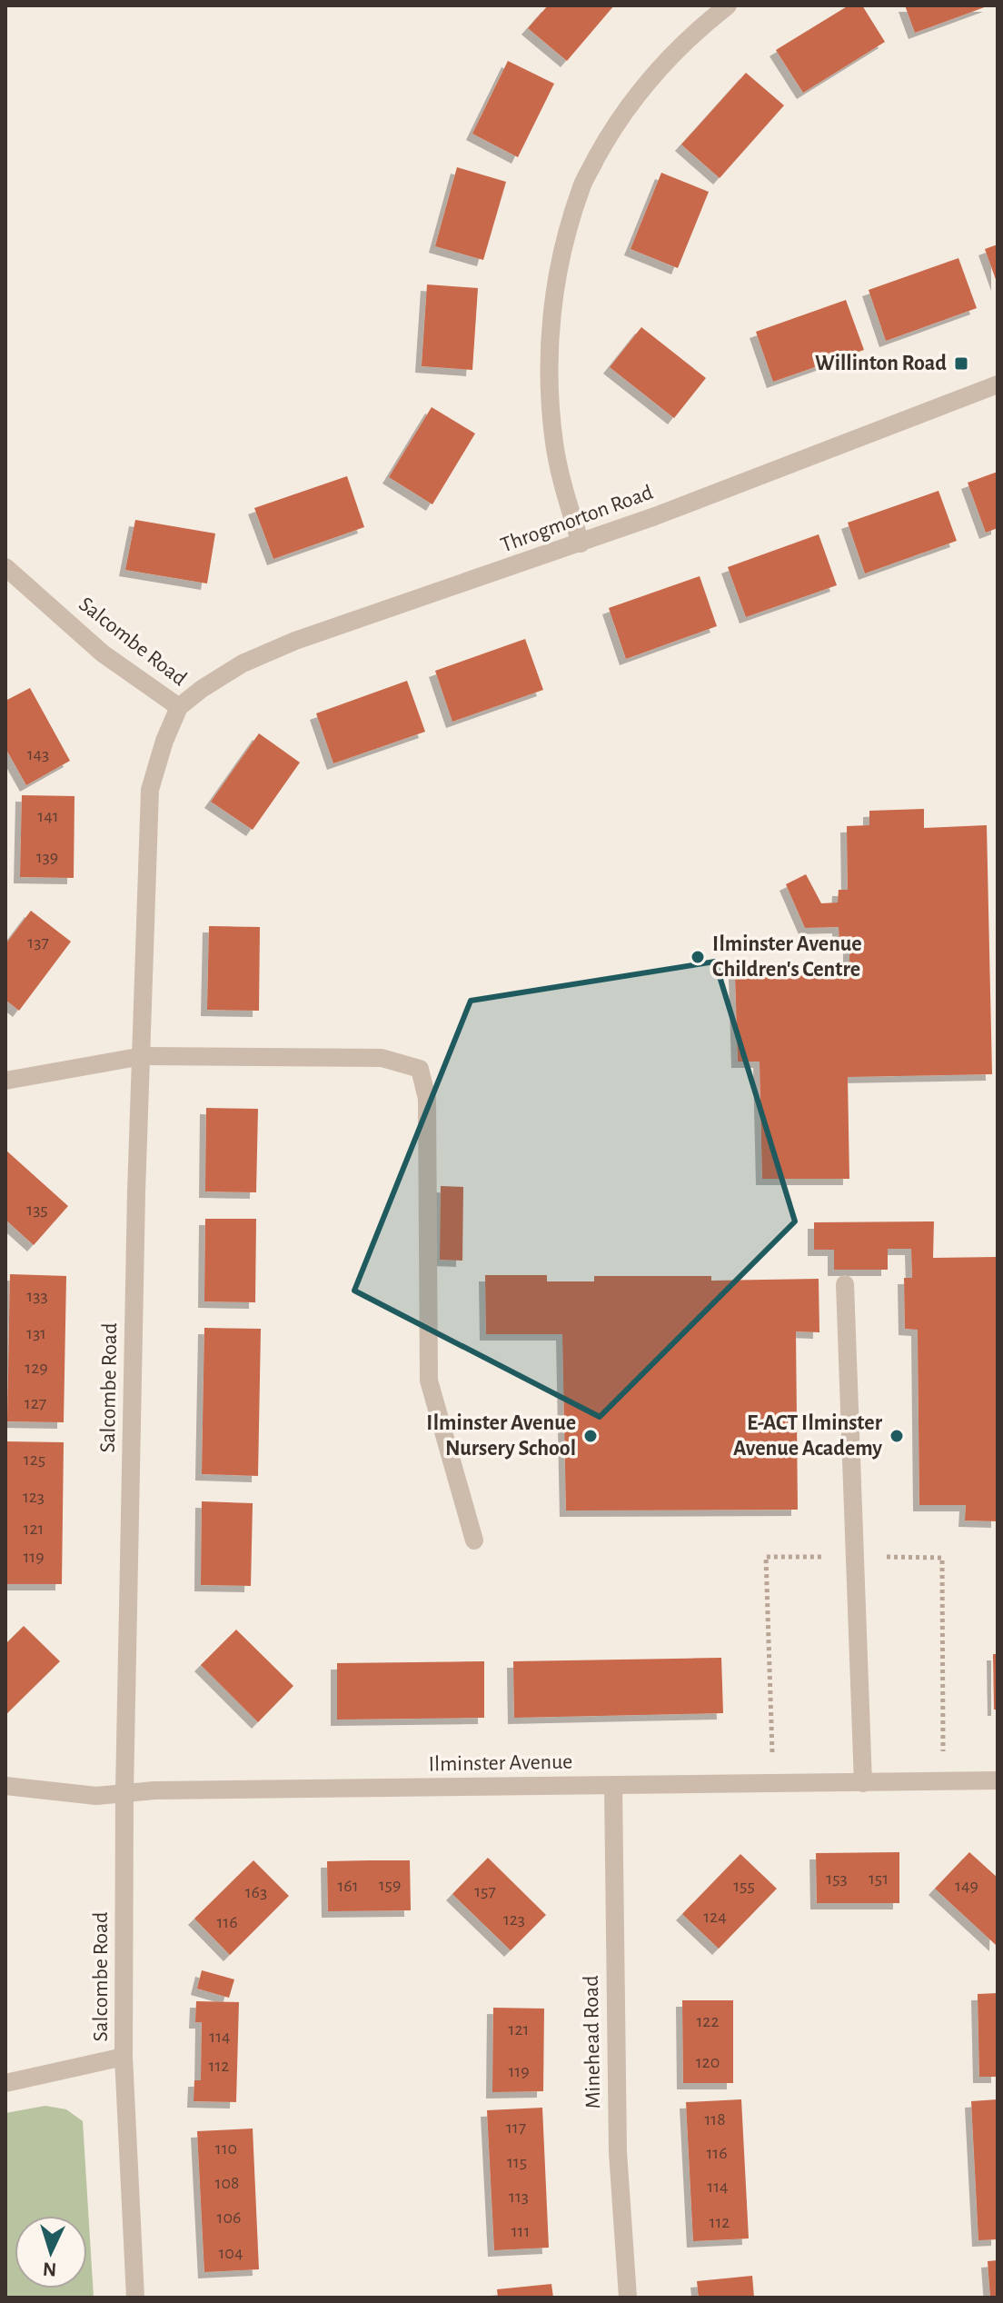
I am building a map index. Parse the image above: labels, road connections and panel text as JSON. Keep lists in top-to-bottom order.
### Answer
{
  "streets": {
    "street": [
      "Throgmorton Road",
      "Salcombe Road",
      "Ilminster Avenue",
      "Minehead Road"
    ]
  },
  "crossings": [
    ["Throgmorton Road", "Salcombe Road"],
    ["Salcombe Road", "Ilminster Avenue"],
    ["Ilminster Avenue", "Minehead Road"]
  ],
  "places": {
    "transit": ["Willinton Road"],
    "other": ["Ilminster Avenue Children's Centre", "Ilminster Avenue Nursery School", "E-ACT Ilminster Avenue Academy"]
  },
  "house_numbers": [
    "143",
    "141",
    "139",
    "137",
    "135",
    "133",
    "131",
    "129",
    "127",
    "125",
    "123",
    "121",
    "119",
    "153",
    "151",
    "159",
    "161",
    "155",
    "149",
    "157",
    "163",
    "124",
    "123",
    "116",
    "122",
    "121",
    "114",
    "120",
    "112",
    "119",
    "118",
    "117",
    "110",
    "116",
    "115",
    "108",
    "114",
    "113",
    "106",
    "112",
    "111",
    "104"
  ],
  "north": "bottom"
}
